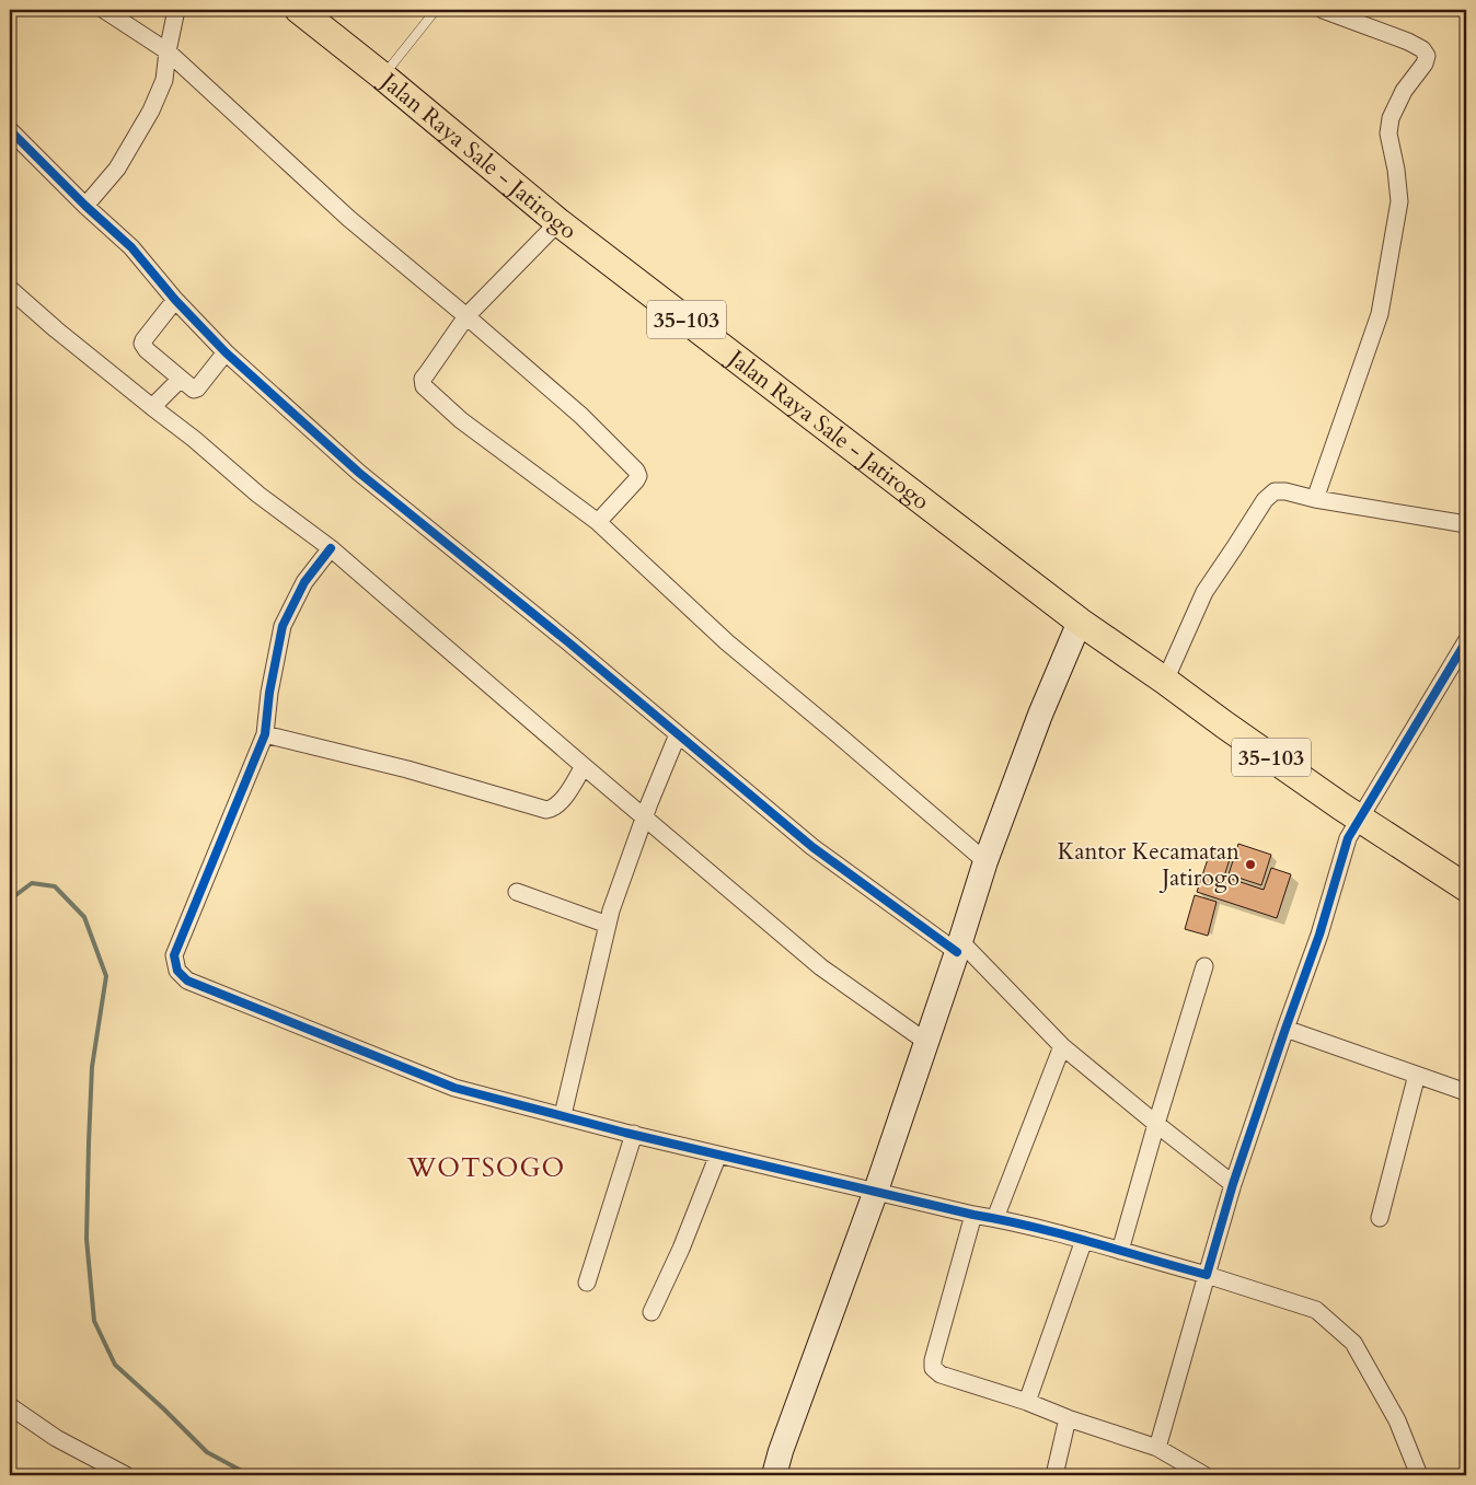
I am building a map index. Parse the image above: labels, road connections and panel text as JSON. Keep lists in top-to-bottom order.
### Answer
{
  "streets": {
    "main road": ["Jalan Raya Sale - Jatirogo", "35-103"]
  },
  "crossings": [
    ["Jalan Raya Sale - Jatirogo", "35-103"]
  ],
  "districts": ["WOTSOGO"],
  "places": ["Kantor Kecamatan Jatirogo"]
}
